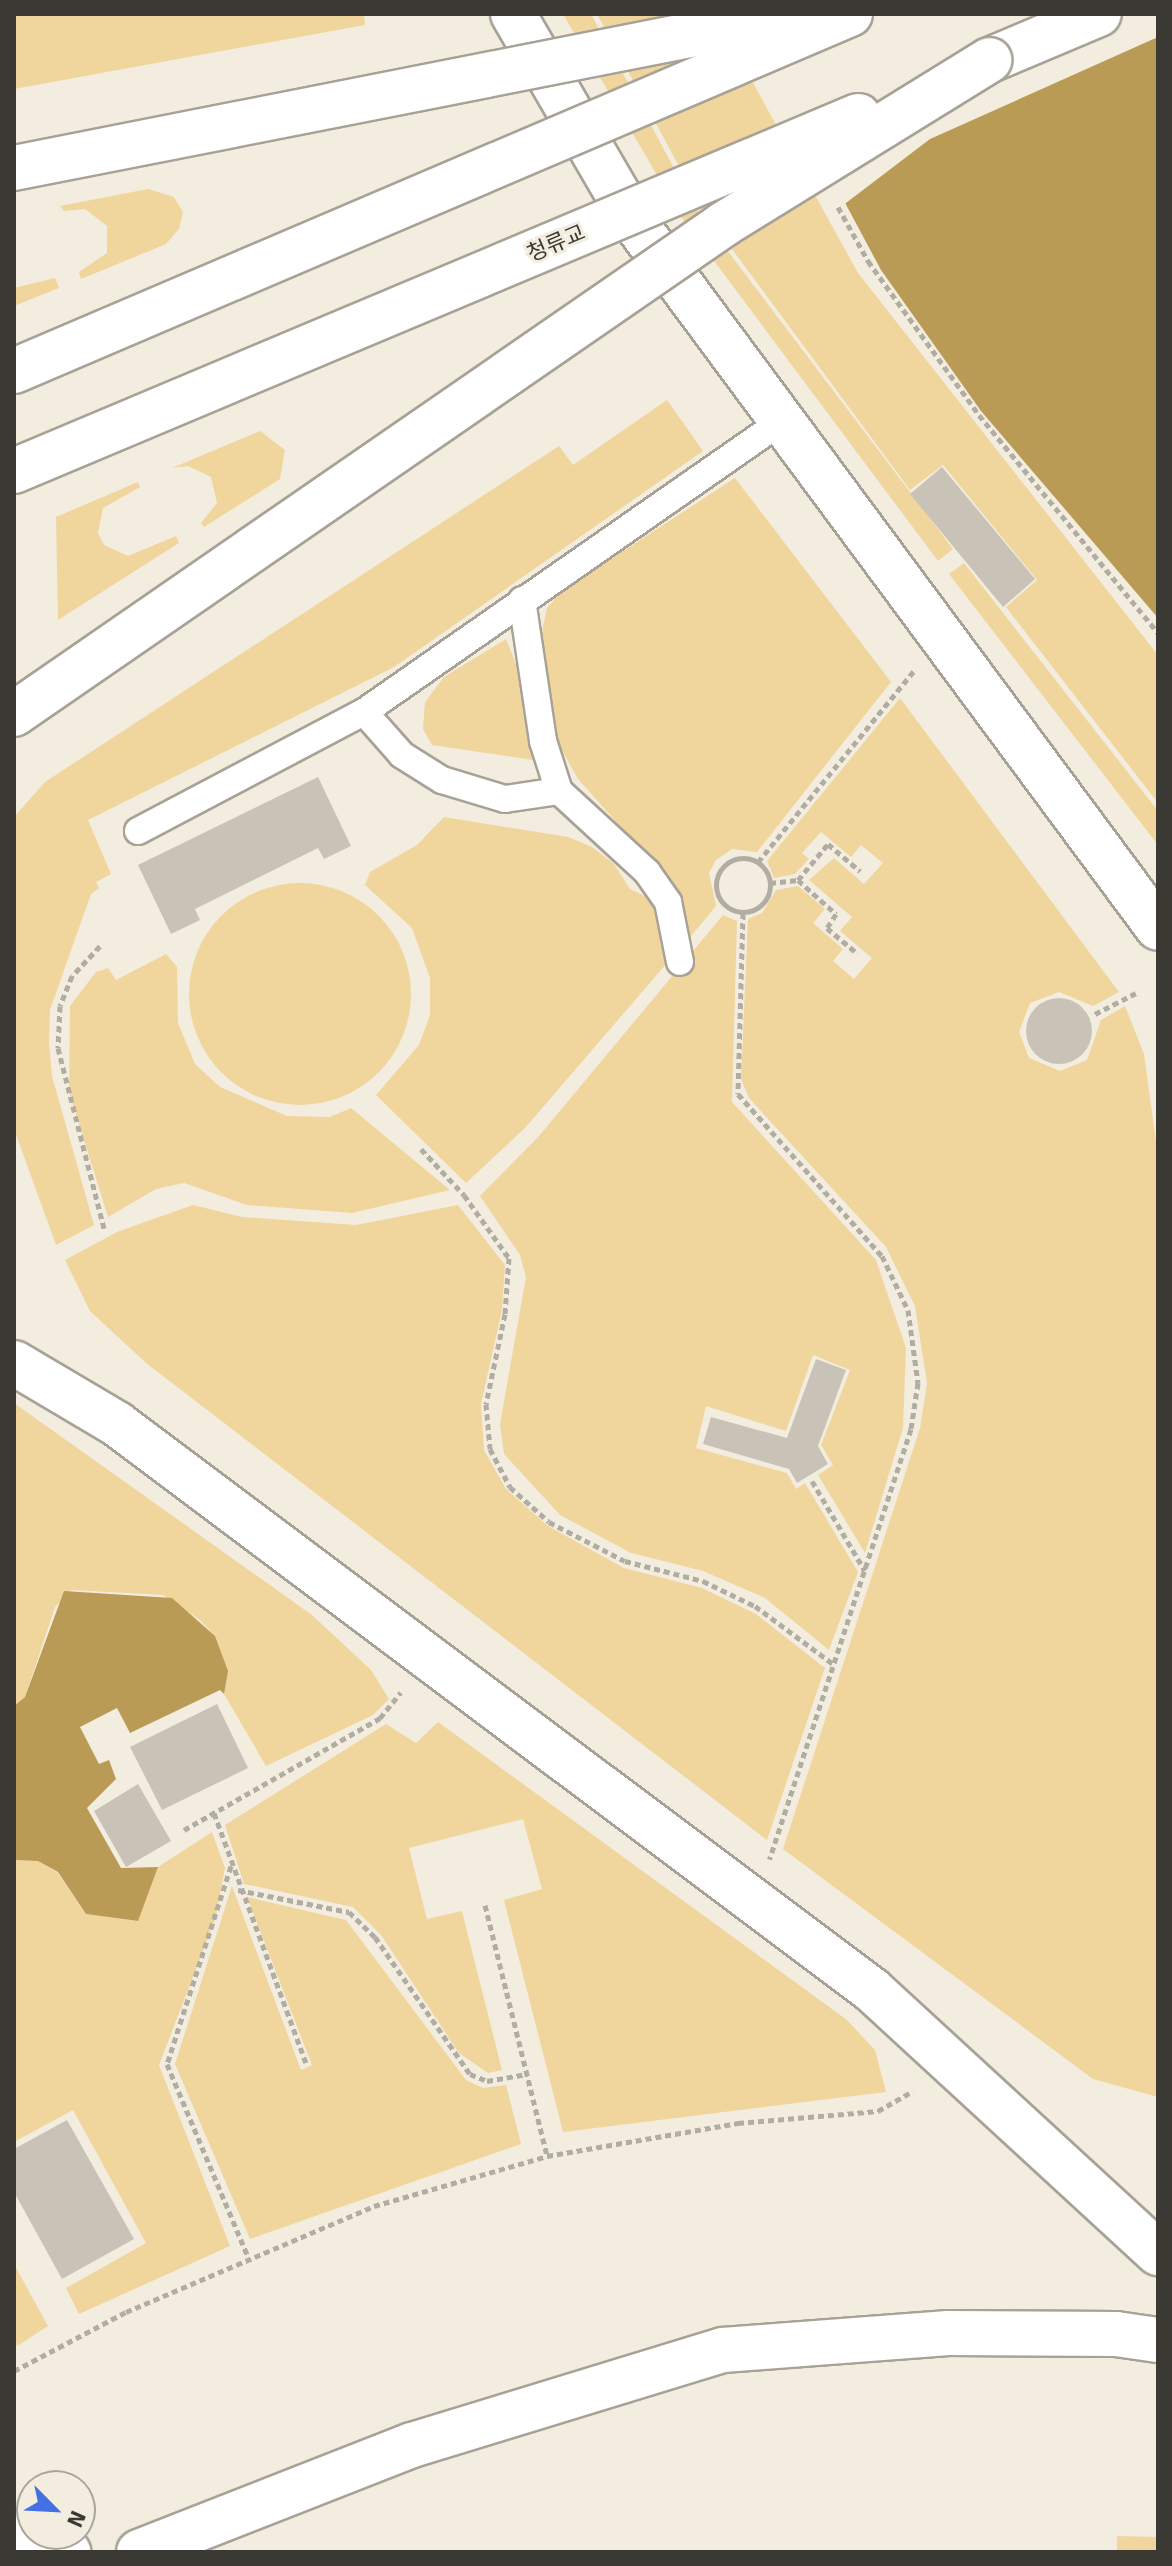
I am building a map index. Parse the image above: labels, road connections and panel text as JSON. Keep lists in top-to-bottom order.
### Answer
{
  "streets": {
    "main road": ["청류교"]
  },
  "north": "bottom right"
}
